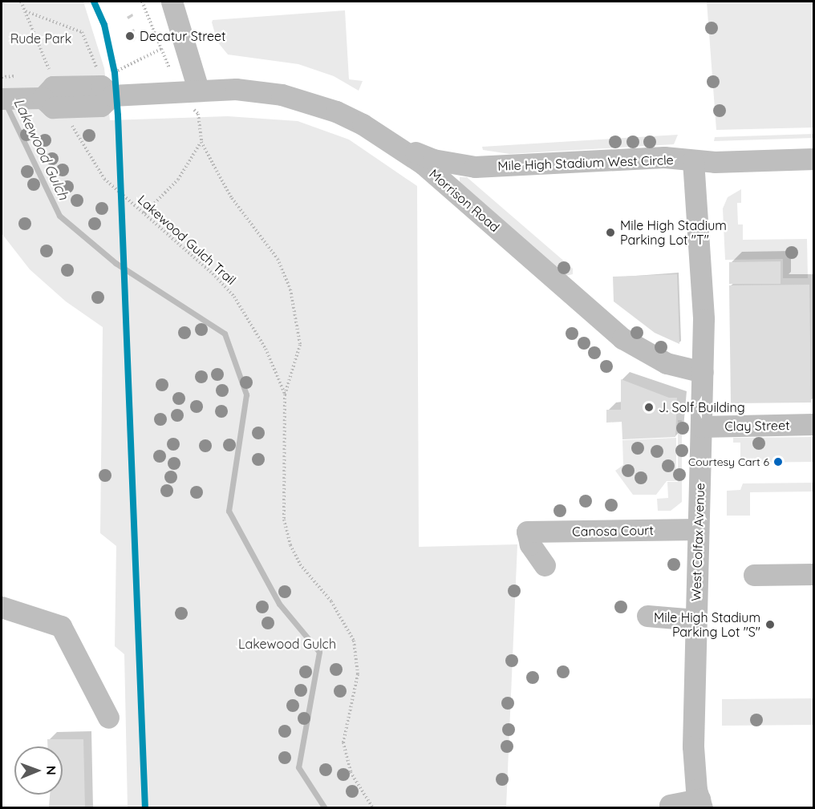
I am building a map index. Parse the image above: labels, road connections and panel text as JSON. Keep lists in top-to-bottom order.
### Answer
{
  "streets": {
    "street": [
      "Mile High Stadium West Circle",
      "Morrison Road",
      "Clay Street",
      "Canosa Court",
      "West Colfax Avenue"
    ],
    "path": ["Lakewood Gulch Trail"]
  },
  "crossings": [
    ["Mile High Stadium West Circle", "Morrison Road"],
    ["Mile High Stadium West Circle", "West Colfax Avenue"],
    ["Morrison Road", "West Colfax Avenue"],
    ["Clay Street", "West Colfax Avenue"],
    ["Canosa Court", "West Colfax Avenue"]
  ],
  "water": ["Lakewood Gulch"],
  "parks": ["Rude Park", "Lakewood Gulch"],
  "places": [
    "Decatur Street",
    "Mile High Stadium Parking Lot \"T\"",
    "J. Solf Building",
    "Courtesy Cart 6",
    "Mile High Stadium Parking Lot \"S\""
  ],
  "north": "right"
}
